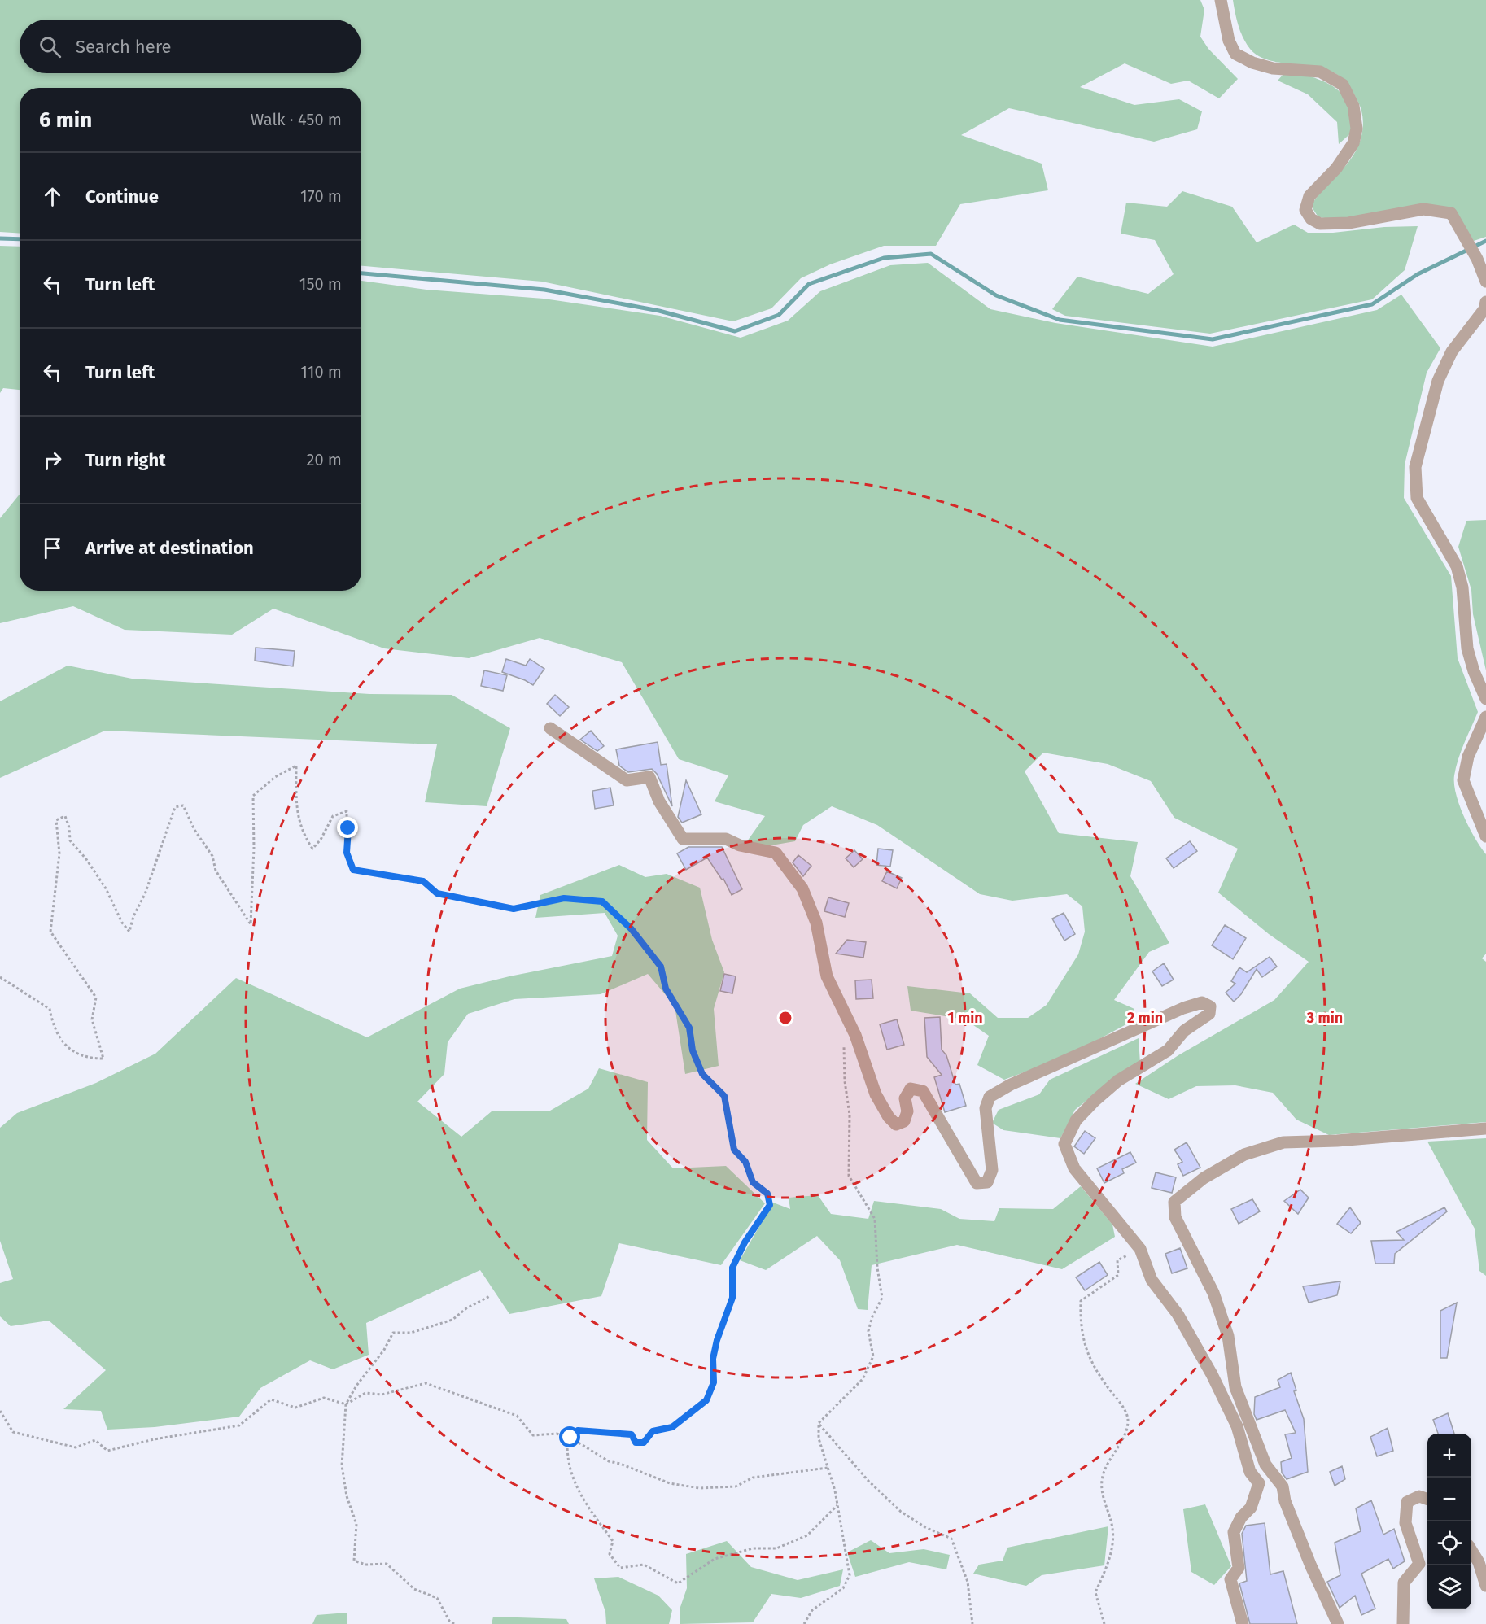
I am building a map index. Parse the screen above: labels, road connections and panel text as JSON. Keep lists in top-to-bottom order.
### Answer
{
  "page": {
    "search": "Search here",
    "heading": ["6 min", "Walk · 450 m"],
    "list": [
      ["Continue", "170 m"],
      ["Turn left", "150 m"],
      ["Turn left", "110 m"],
      ["Turn right", "20 m"],
      "Arrive at destination"
    ],
    "map_buttons": ["+", "−"]
  },
  "rings": ["1 min", "2 min", "3 min"]
}
